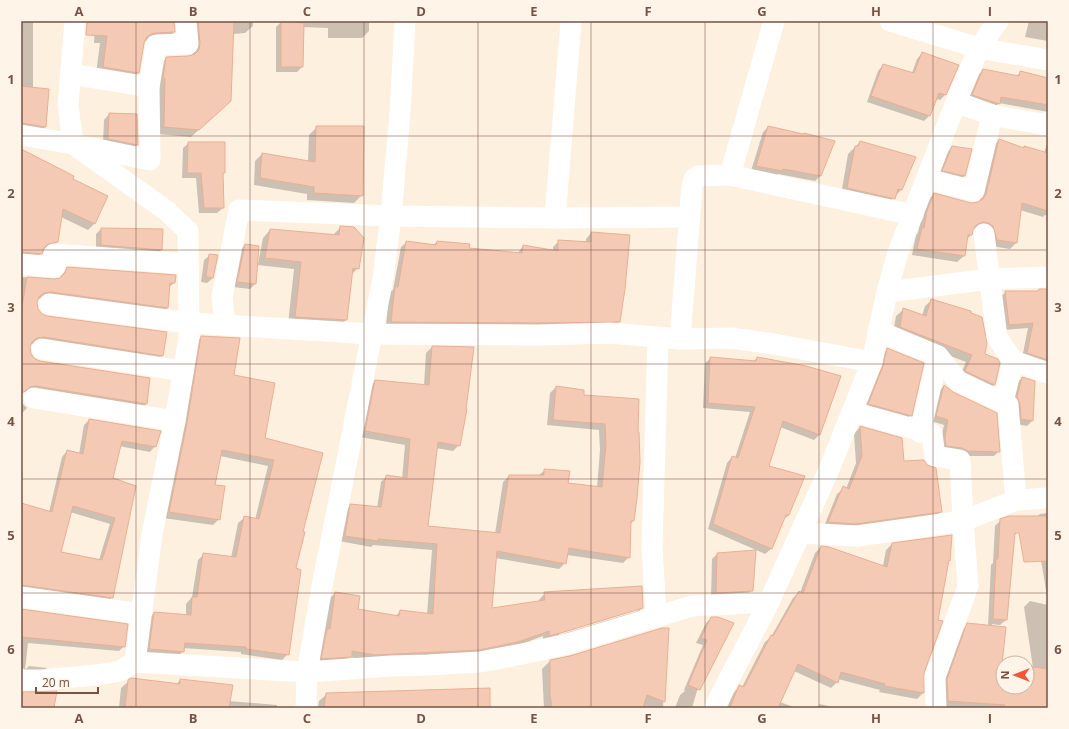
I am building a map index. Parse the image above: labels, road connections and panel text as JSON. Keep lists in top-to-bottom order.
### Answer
{
  "scale_bar": "20 m",
  "north": "left",
  "grid": {
    "columns": [
      "A",
      "B",
      "C",
      "D",
      "E",
      "F",
      "G",
      "H",
      "I"
    ],
    "rows": [
      "1",
      "2",
      "3",
      "4",
      "5",
      "6"
    ]
  }
}
